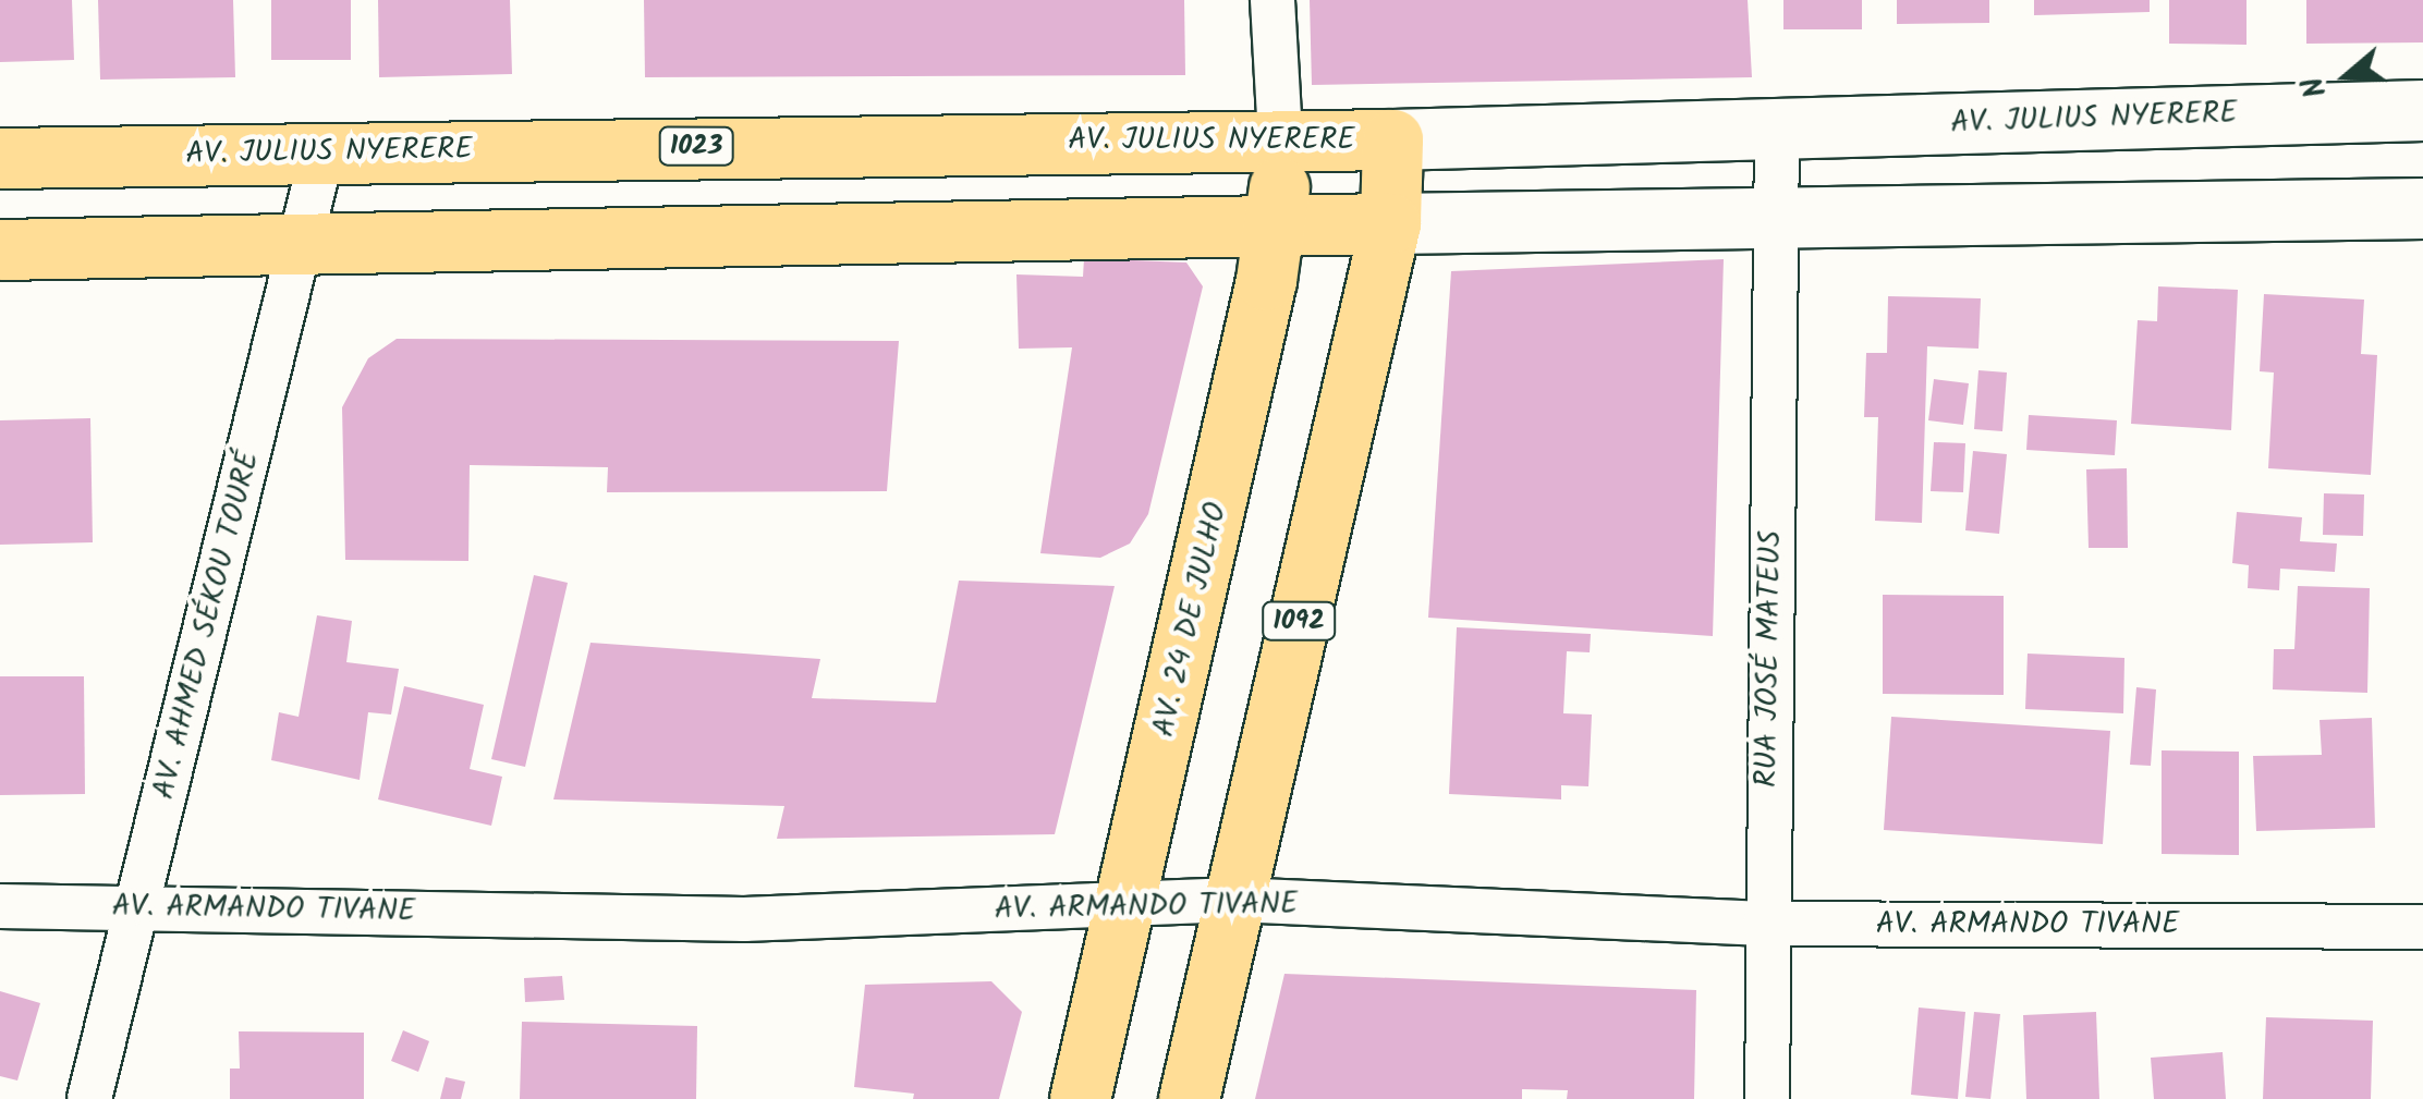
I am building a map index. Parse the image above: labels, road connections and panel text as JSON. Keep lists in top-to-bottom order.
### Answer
{
  "streets": {
    "main road": [
      "AV. JULIUS NYERERE",
      "1023",
      "AV. 24 DE JULHO",
      "1092"
    ],
    "street": ["AV. AHMED SÉKOU TOURÉ", "RUA JOSÉ MATEUS", "AV. ARMANDO TIVANE"]
  },
  "crossings": [
    ["AV. JULIUS NYERERE", "AV. 24 DE JULHO"],
    ["AV. JULIUS NYERERE", "1092"],
    ["AV. JULIUS NYERERE", "AV. AHMED SÉKOU TOURÉ"],
    ["AV. JULIUS NYERERE", "RUA JOSÉ MATEUS"],
    ["AV. 24 DE JULHO", "AV. ARMANDO TIVANE"],
    ["1092", "AV. ARMANDO TIVANE"],
    ["AV. AHMED SÉKOU TOURÉ", "AV. ARMANDO TIVANE"],
    ["RUA JOSÉ MATEUS", "AV. ARMANDO TIVANE"]
  ],
  "north": "left"
}
